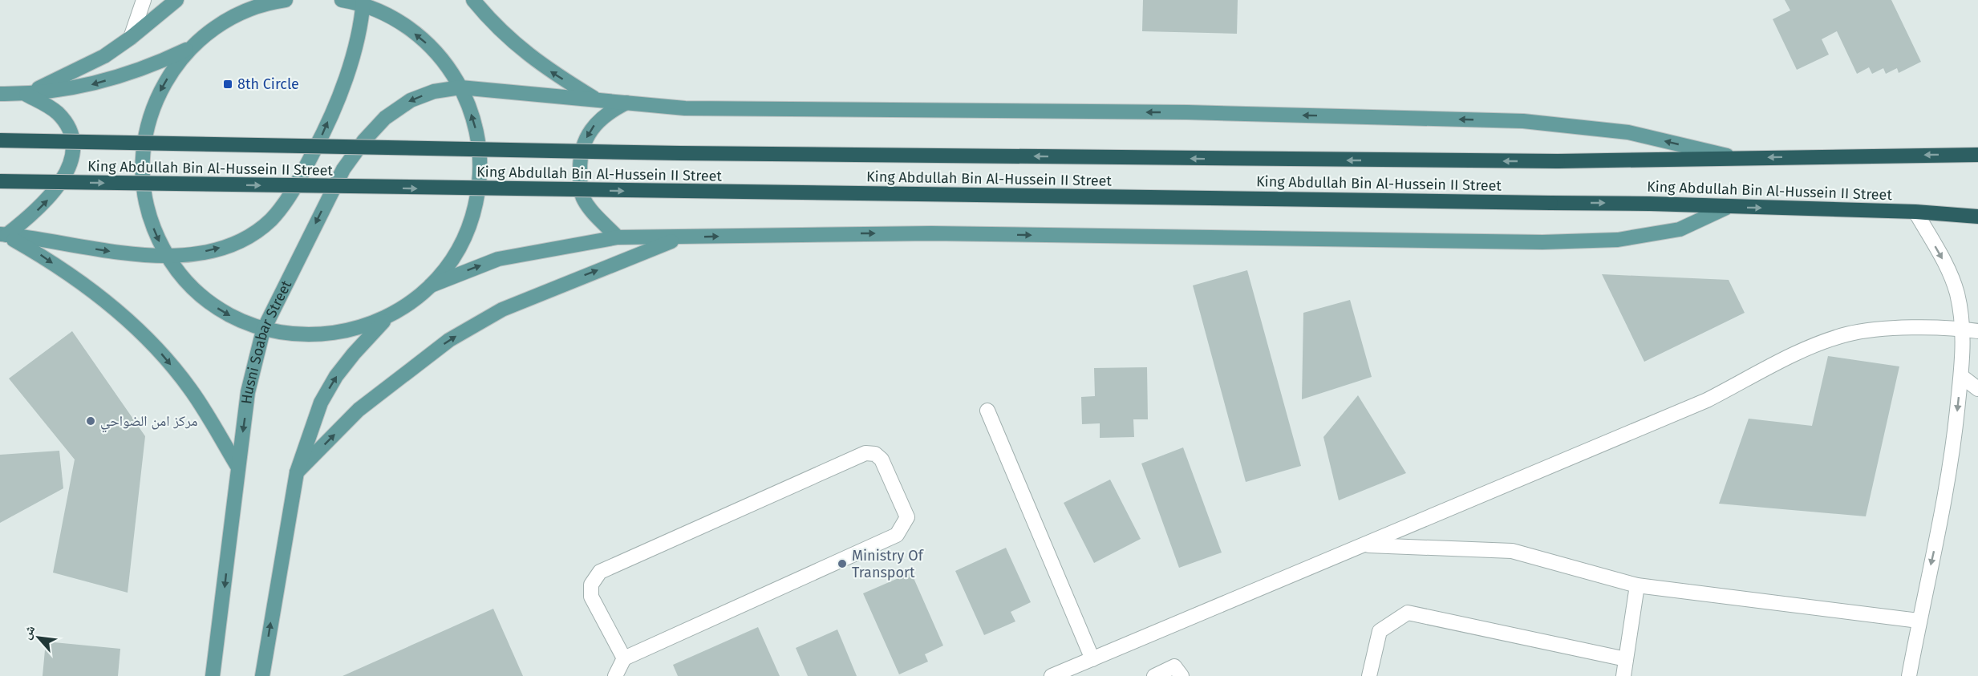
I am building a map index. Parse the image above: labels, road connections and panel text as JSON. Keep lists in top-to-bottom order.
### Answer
{
  "streets": {
    "highway": ["King Abdullah Bin Al-Hussein II Street"],
    "main road": ["Husni Soabar Street"]
  },
  "crossings": [
    ["King Abdullah Bin Al-Hussein II Street", "Husni Soabar Street"]
  ],
  "places": {
    "transit": ["8th Circle"],
    "other": ["مركز امن الضواحي", "Ministry Of Transport"]
  },
  "north": "top left"
}
